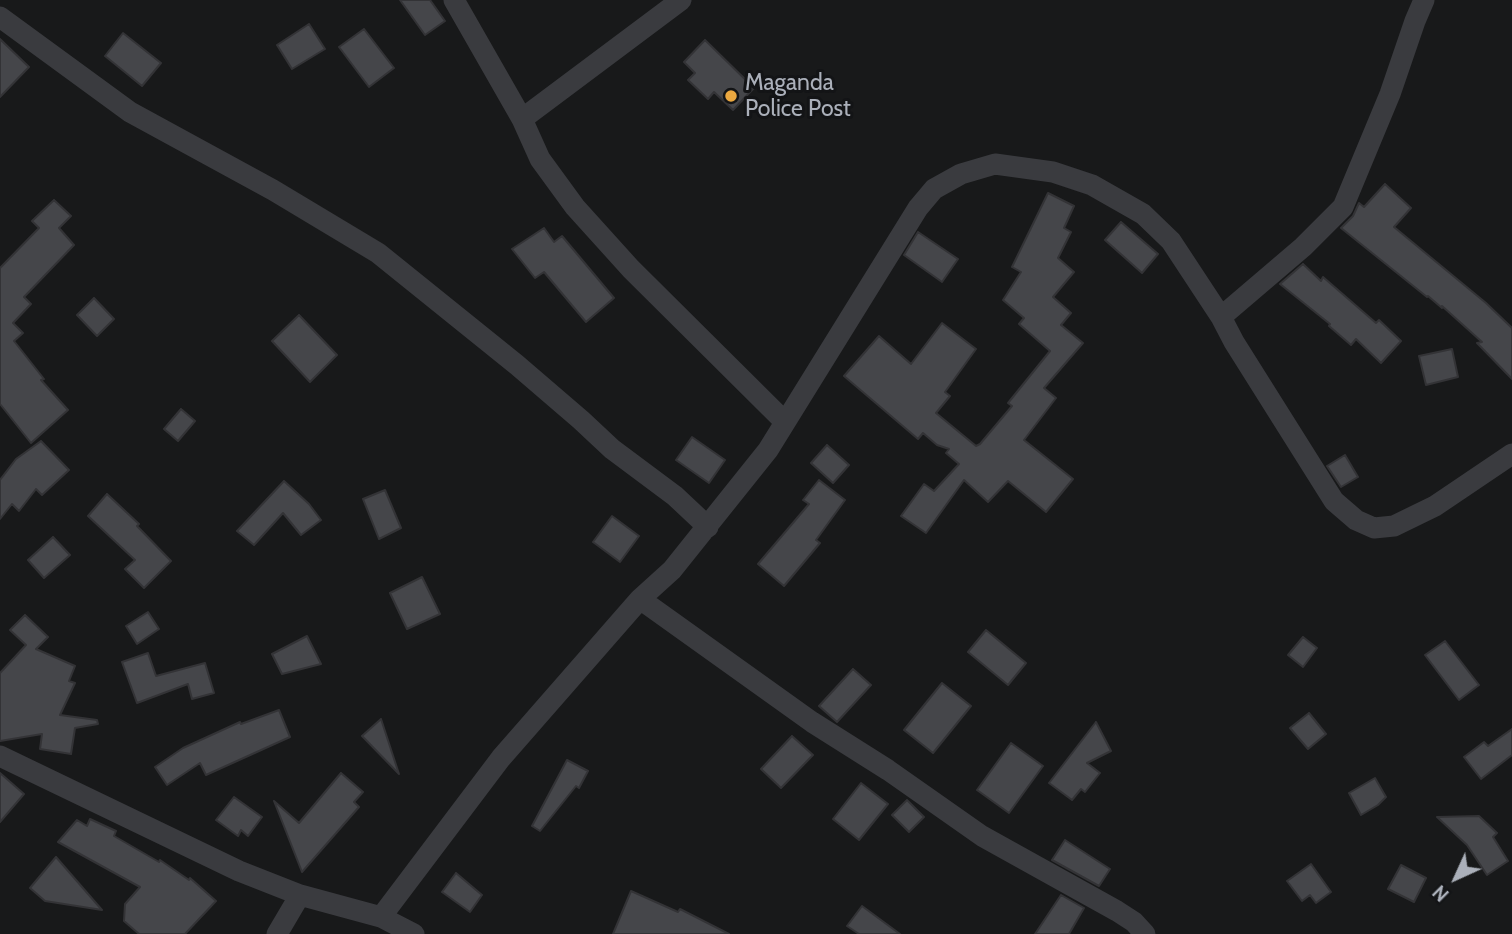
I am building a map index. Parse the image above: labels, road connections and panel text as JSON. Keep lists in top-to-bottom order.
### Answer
{
  "places": ["Maganda Police Post"],
  "north": "bottom left"
}
